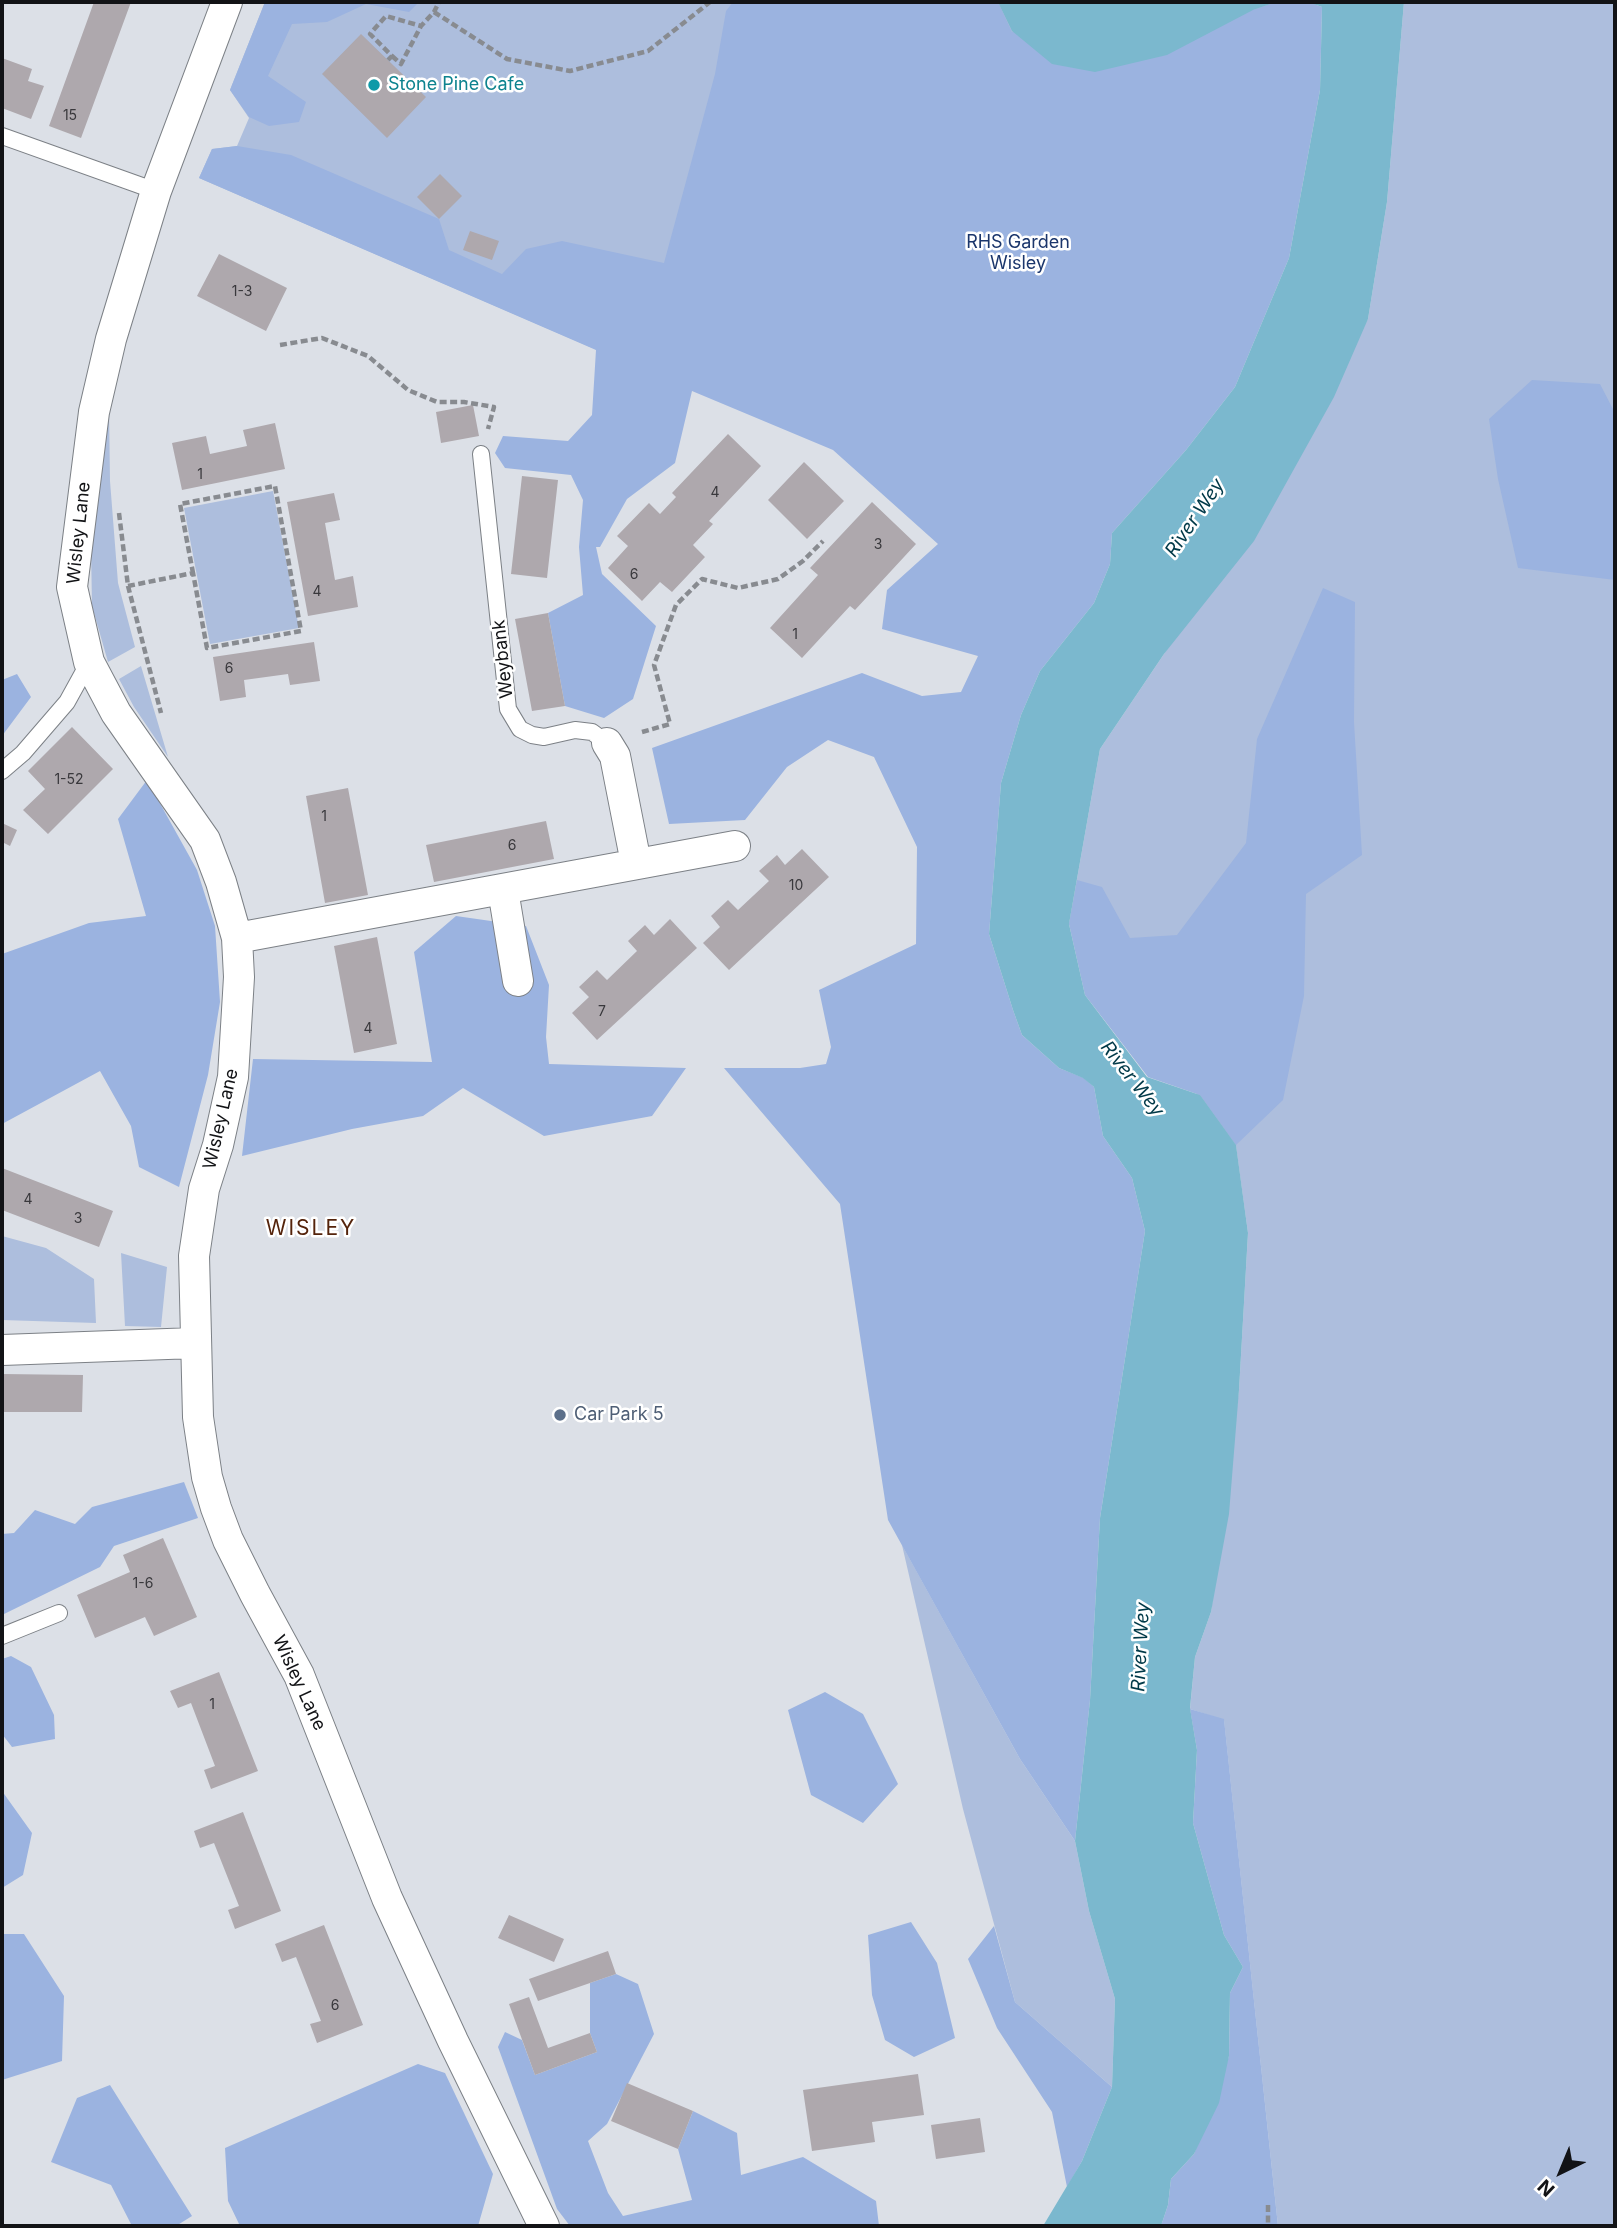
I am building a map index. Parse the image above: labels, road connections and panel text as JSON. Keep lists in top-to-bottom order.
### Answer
{
  "streets": {
    "street": ["Wisley Lane"],
    "lane": ["Weybank"]
  },
  "districts": ["WISLEY"],
  "water": ["River Wey"],
  "parks": ["RHS Garden Wisley"],
  "places": ["Stone Pine Cafe", "Car Park 5"],
  "house_numbers": [
    "15",
    "1-3",
    "1",
    "4",
    "3",
    "6",
    "4",
    "1",
    "6",
    "1-52",
    "1",
    "6",
    "10",
    "7",
    "4",
    "4",
    "3",
    "1-6",
    "1",
    "6"
  ],
  "north": "bottom left"
}
